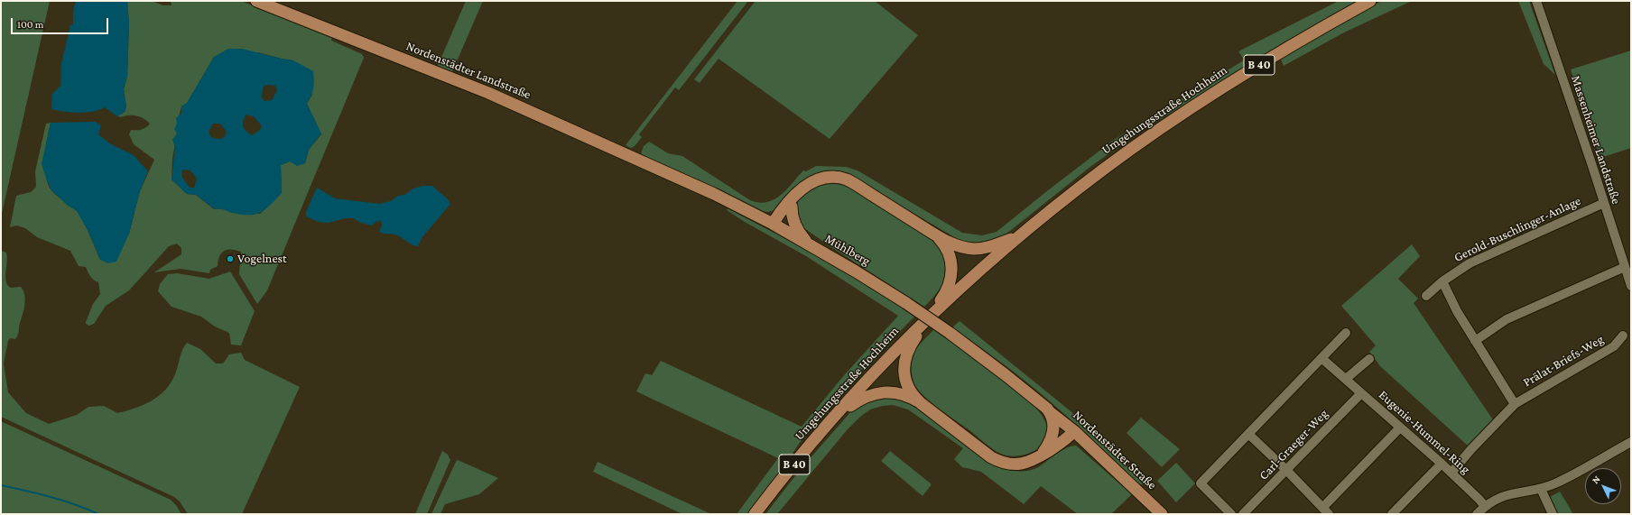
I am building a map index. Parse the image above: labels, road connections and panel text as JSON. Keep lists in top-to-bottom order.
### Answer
{
  "streets": {
    "main road": [
      "B 40",
      "Nordenstädter Landstraße",
      "Umgehungsstraße Hochheim",
      "Mühlberg",
      "Nordenstädter Straße"
    ],
    "street": [
      "Massenheimer Landstraße",
      "Gerold-Buschlinger-Anlage",
      "Prälat-Briefs-Weg",
      "Eugenie-Hummel-Ring",
      "Carl-Graeger-Weg"
    ]
  },
  "crossings": [
    ["B 40", "Umgehungsstraße Hochheim"],
    ["Nordenstädter Landstraße", "Mühlberg"],
    ["Massenheimer Landstraße", "Gerold-Buschlinger-Anlage"],
    ["Mühlberg", "Nordenstädter Straße"],
    ["Eugenie-Hummel-Ring", "Carl-Graeger-Weg"]
  ],
  "places": ["Vogelnest"],
  "scale_bar": "100 m",
  "north": "top left"
}
